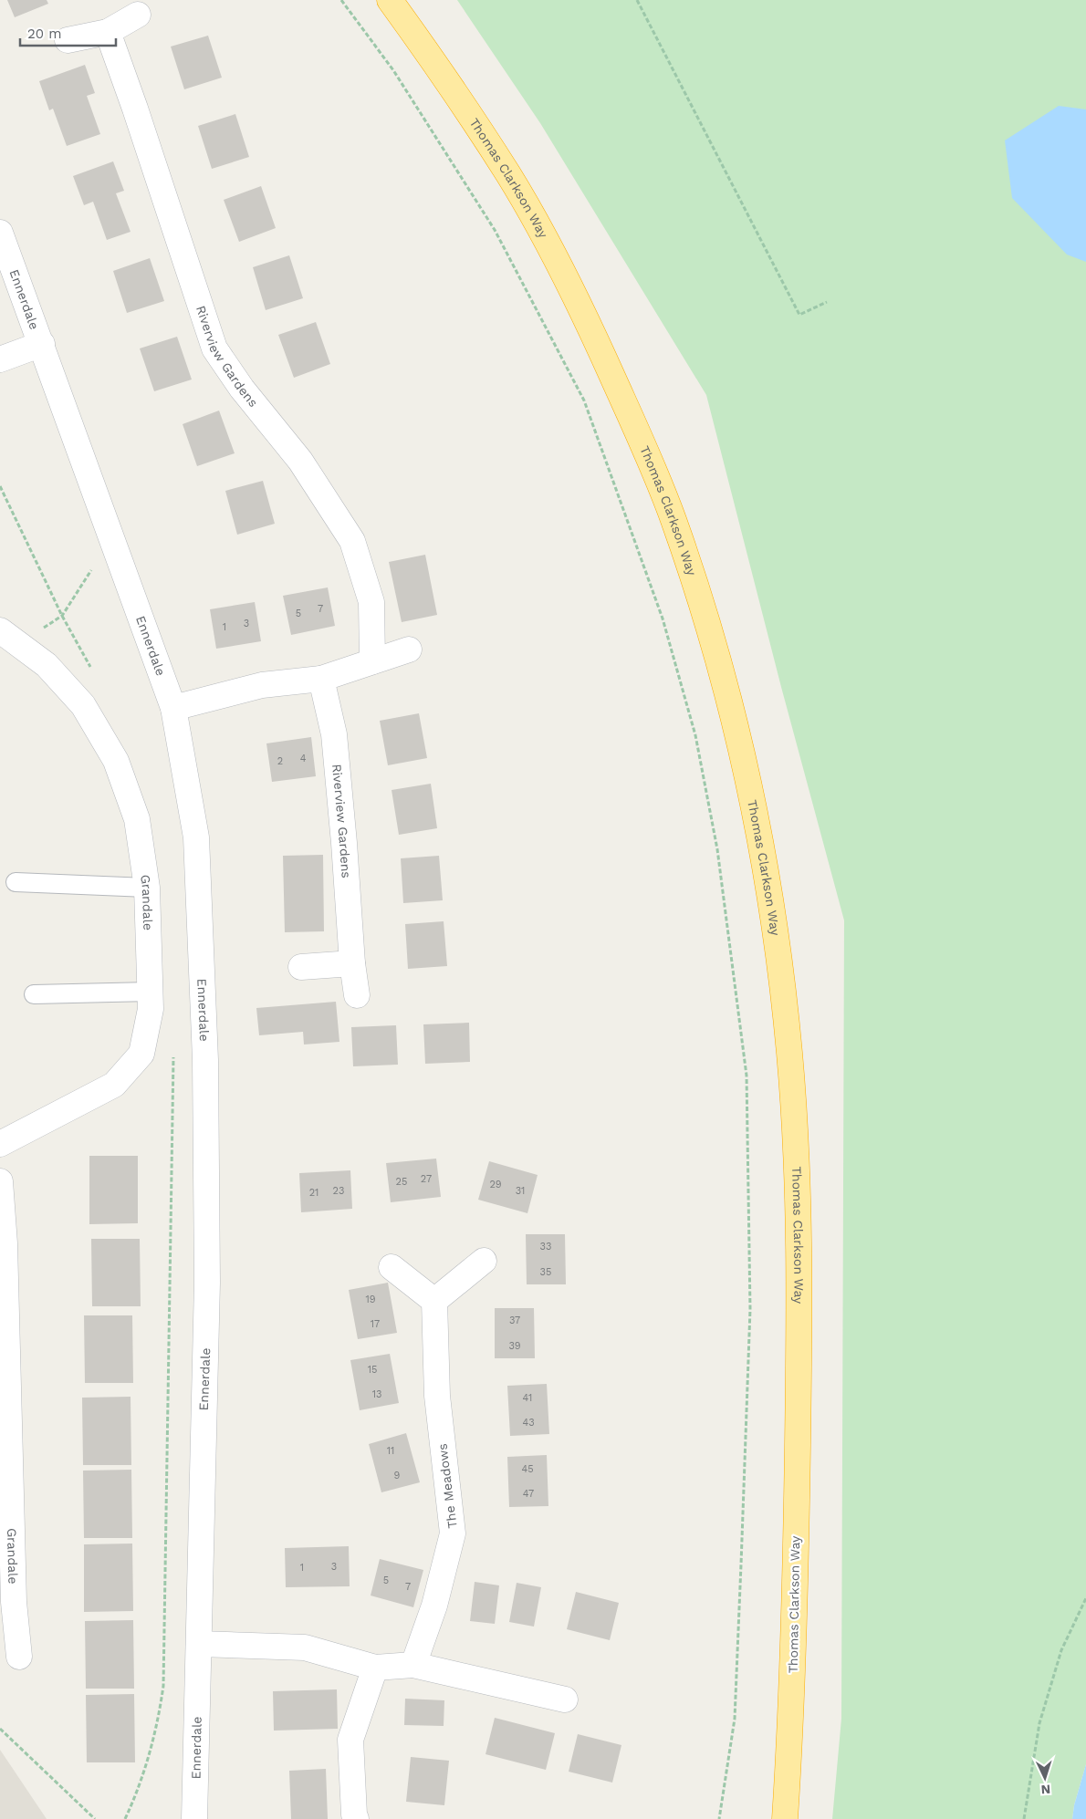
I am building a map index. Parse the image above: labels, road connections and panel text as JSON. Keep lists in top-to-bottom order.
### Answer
{
  "streets": {
    "highway": ["Thomas Clarkson Way"],
    "street": [
      "Ennerdale",
      "Riverview Gardens",
      "Grandale",
      "The Meadows"
    ]
  },
  "house_numbers": [
    "7",
    "5",
    "3",
    "1",
    "4",
    "2",
    "27",
    "25",
    "29",
    "23",
    "31",
    "21",
    "33",
    "35",
    "19",
    "37",
    "17",
    "39",
    "15",
    "13",
    "41",
    "43",
    "11",
    "45",
    "9",
    "47",
    "3",
    "1",
    "5",
    "7"
  ],
  "scale_bar": "20 m",
  "north": "bottom"
}
